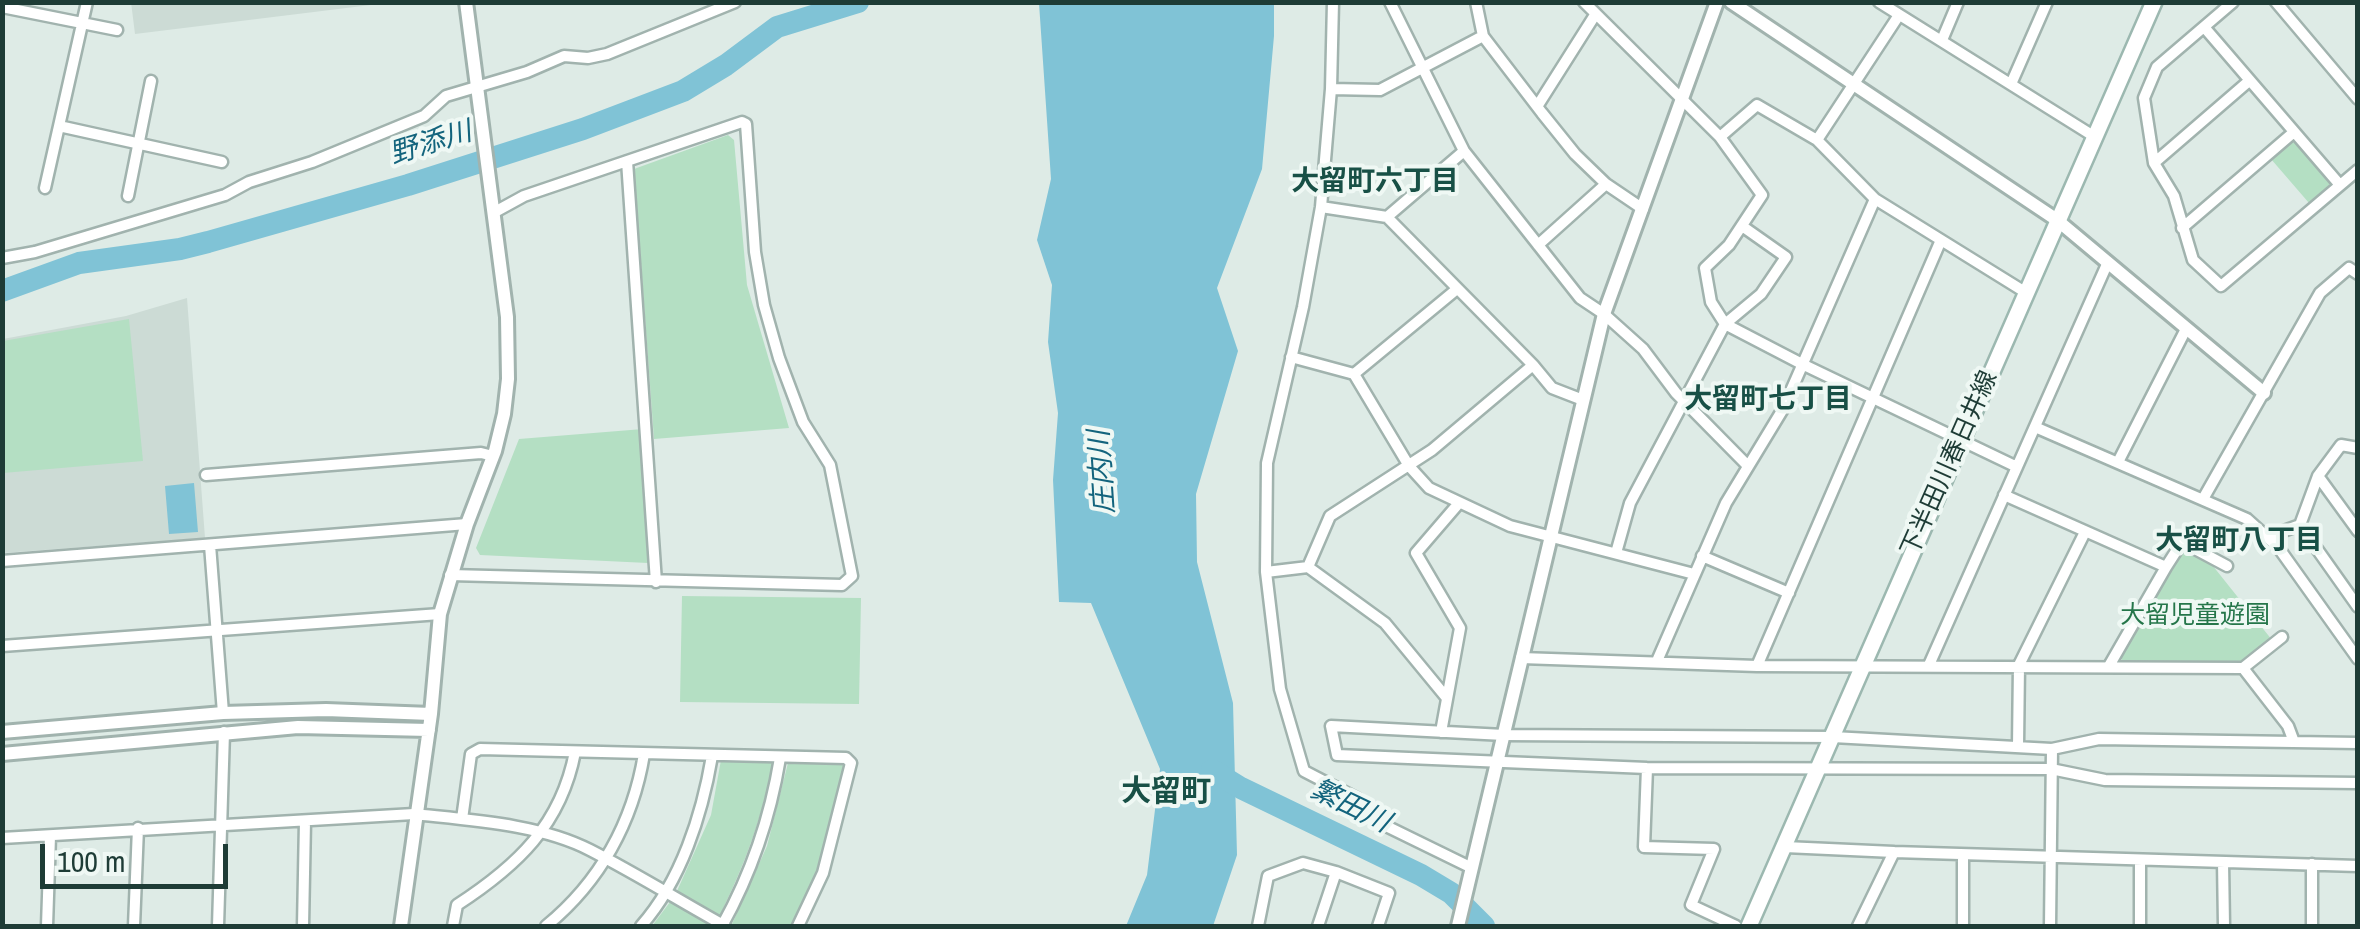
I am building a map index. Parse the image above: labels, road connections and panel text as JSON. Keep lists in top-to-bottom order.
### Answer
{
  "streets": {
    "main road": ["下半田川春日井線"]
  },
  "districts": [
    "大留町六丁目",
    "大留町七丁目",
    "大留町八丁目",
    "大留町"
  ],
  "water": ["野添川", "庄内川", "繁田川"],
  "parks": ["大留児童遊園"],
  "scale_bar": "100 m"
}
